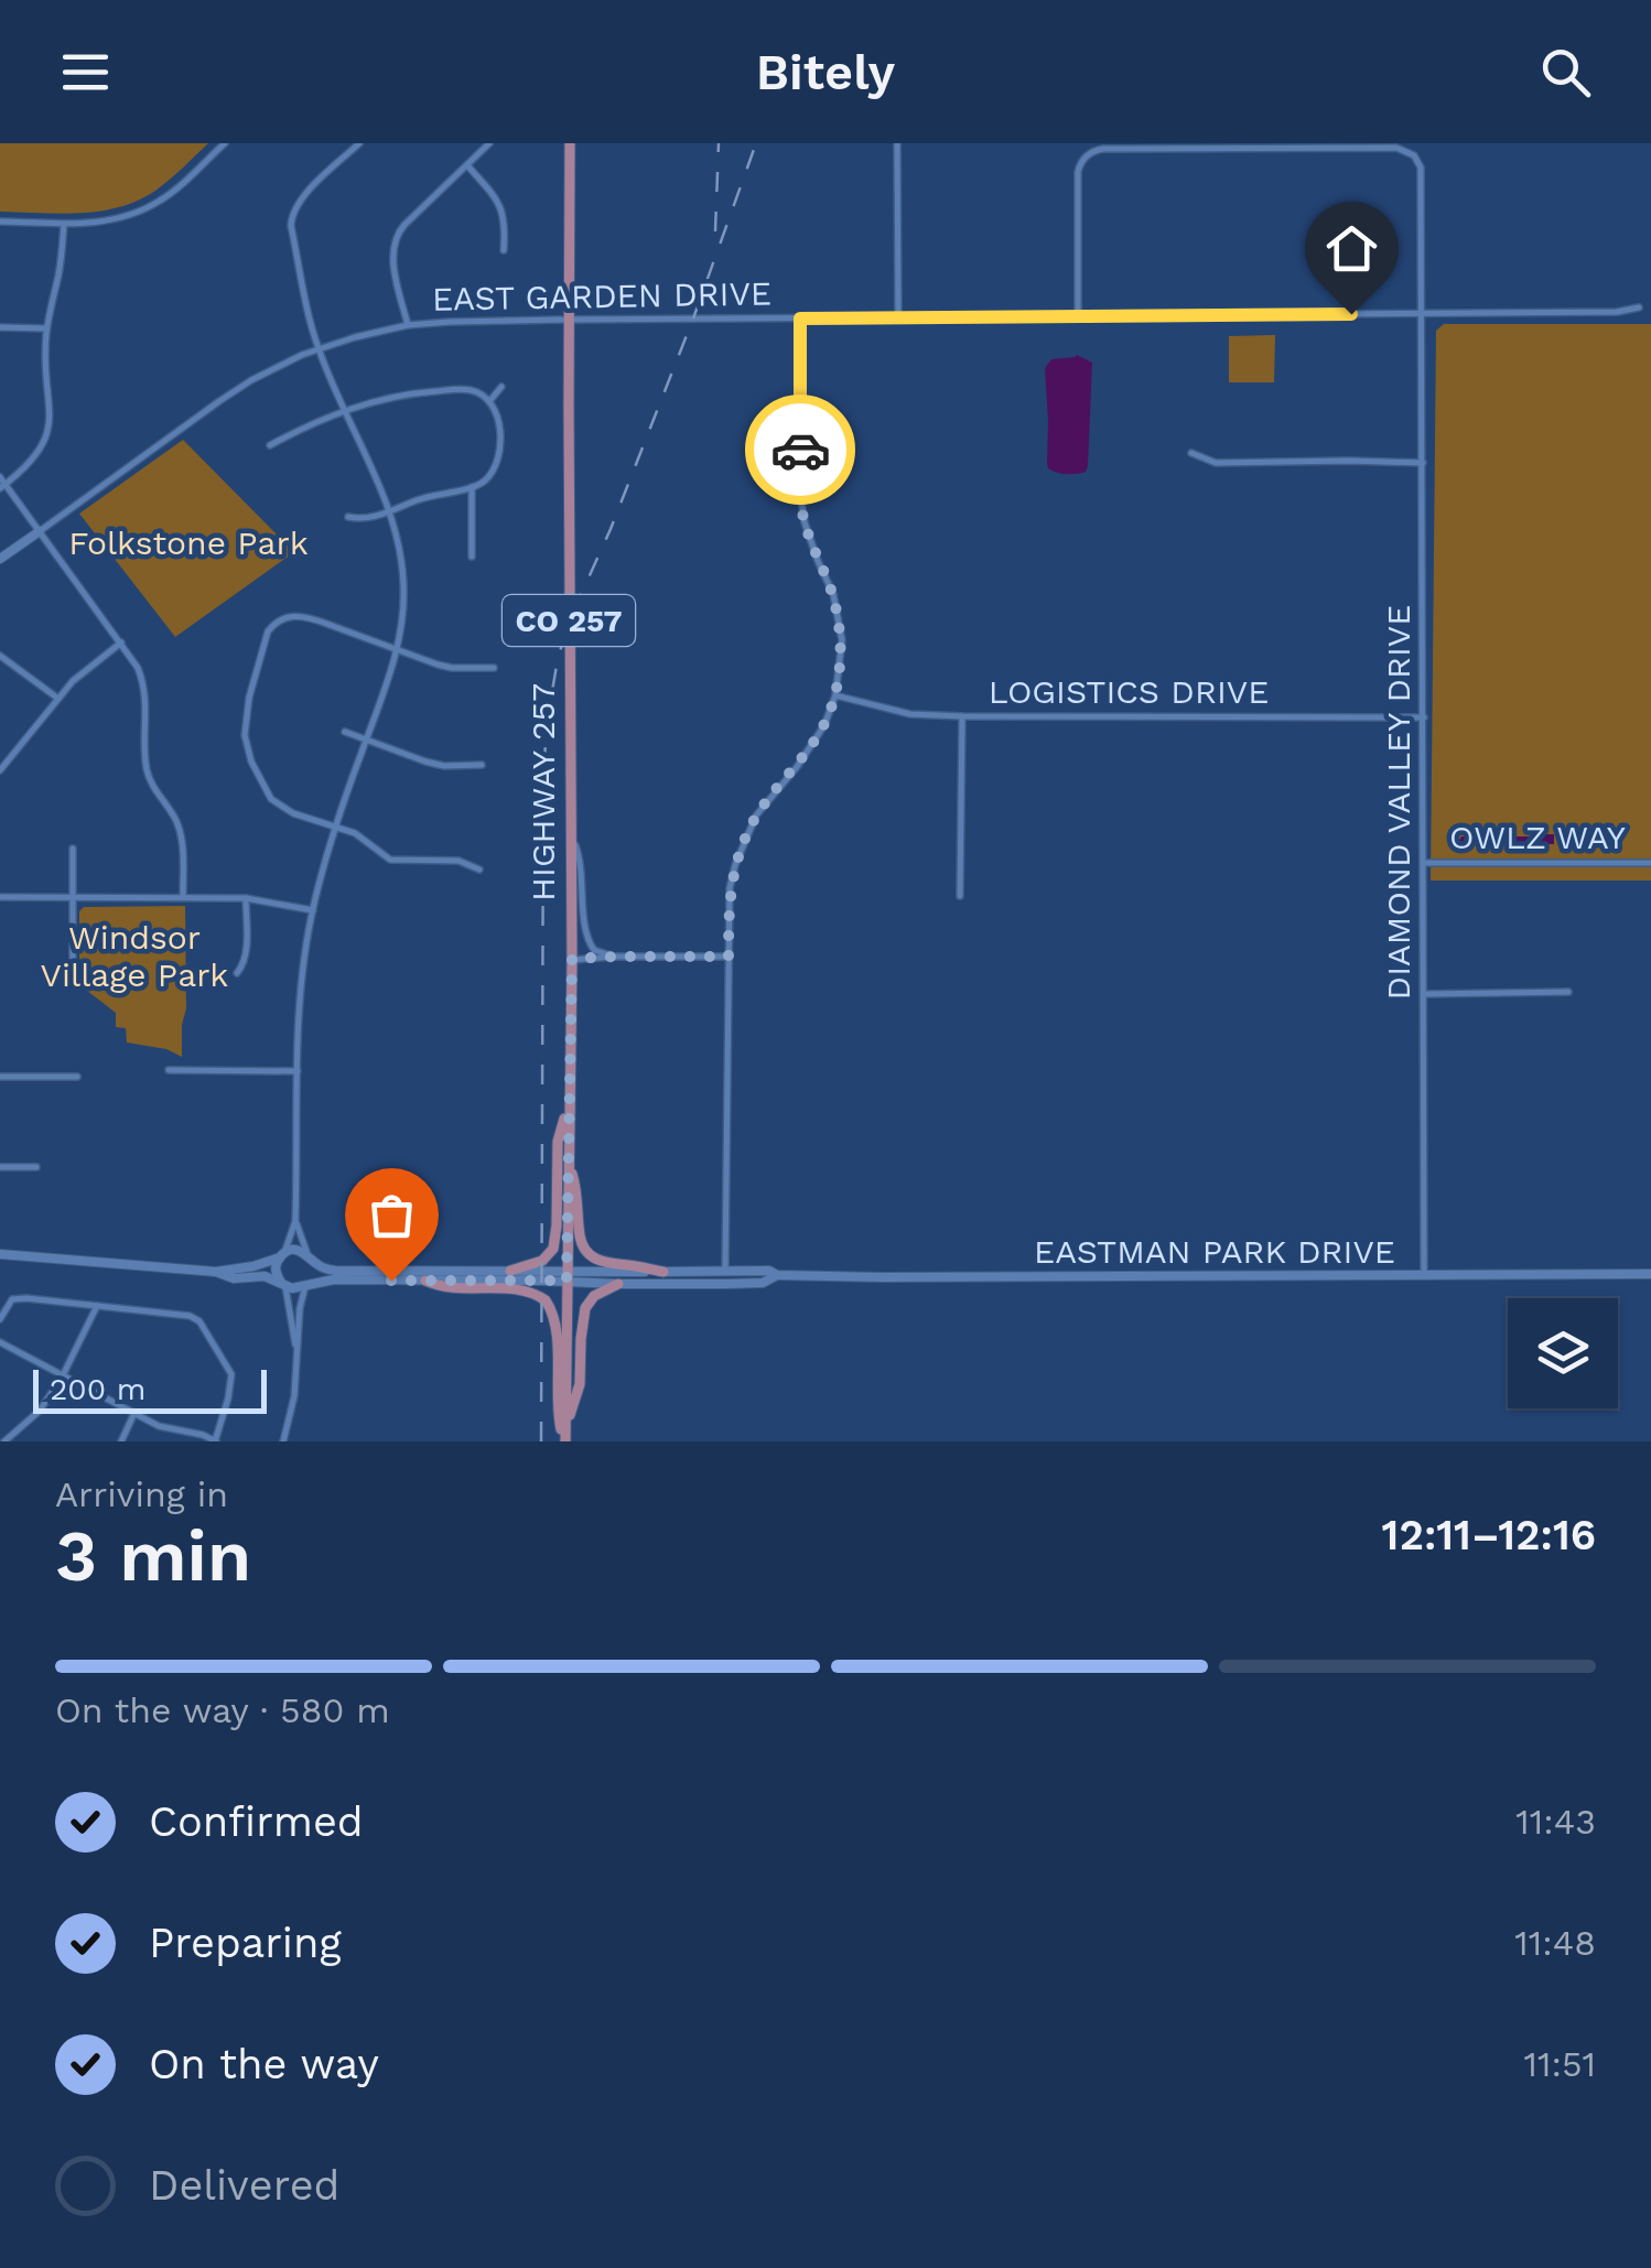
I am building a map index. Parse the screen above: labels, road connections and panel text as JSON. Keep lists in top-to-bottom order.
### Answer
{
  "streets": {
    "main road": ["CO 257", "HIGHWAY 257"],
    "street": [
      "EAST GARDEN DRIVE",
      "LOGISTICS DRIVE",
      "DIAMOND VALLEY DRIVE",
      "OWLZ WAY",
      "EASTMAN PARK DRIVE"
    ]
  },
  "crossings": [
    ["EAST GARDEN DRIVE", "HIGHWAY 257"],
    ["EAST GARDEN DRIVE", "DIAMOND VALLEY DRIVE"],
    ["LOGISTICS DRIVE", "DIAMOND VALLEY DRIVE"],
    ["HIGHWAY 257", "EASTMAN PARK DRIVE"],
    ["DIAMOND VALLEY DRIVE", "OWLZ WAY"],
    ["DIAMOND VALLEY DRIVE", "EASTMAN PARK DRIVE"]
  ],
  "parks": ["Folkstone Park", "Windsor Village Park"],
  "scale_bar": "200 m",
  "page": {
    "header": "Bitely",
    "scale": "200 m",
    "heading": ["3 min", "Arriving in", "12:11–12:16"],
    "bar": "On the way · 580 m",
    "list": [
      ["Confirmed", "11:43"],
      ["Preparing", "11:48"],
      ["On the way", "11:51"],
      "Delivered"
    ]
  }
}
